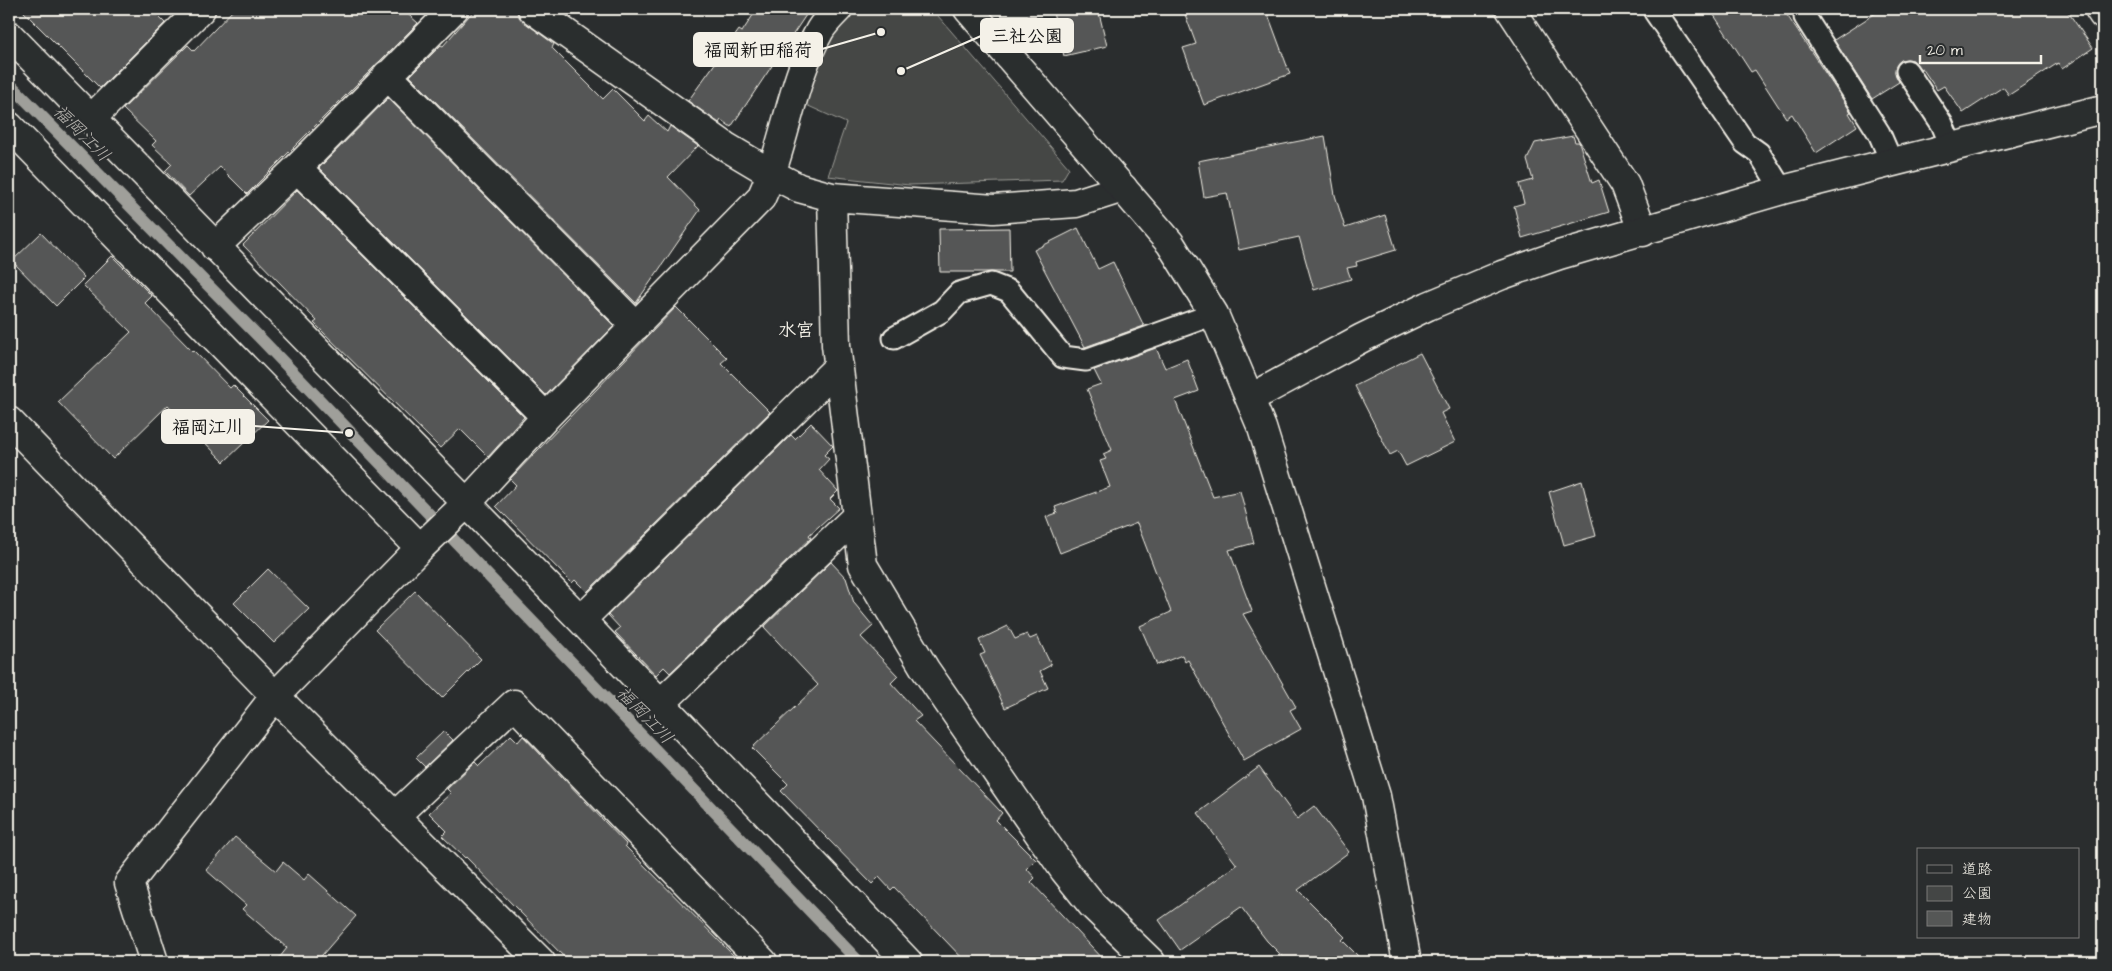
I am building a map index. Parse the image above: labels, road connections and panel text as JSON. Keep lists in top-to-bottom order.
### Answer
{
  "districts": ["水宮"],
  "water": ["福岡江川"],
  "places": ["福岡新田稲荷", "三社公園", "福岡江川"],
  "legend": ["道路", "公園", "建物"],
  "scale_bar": "20 m"
}
